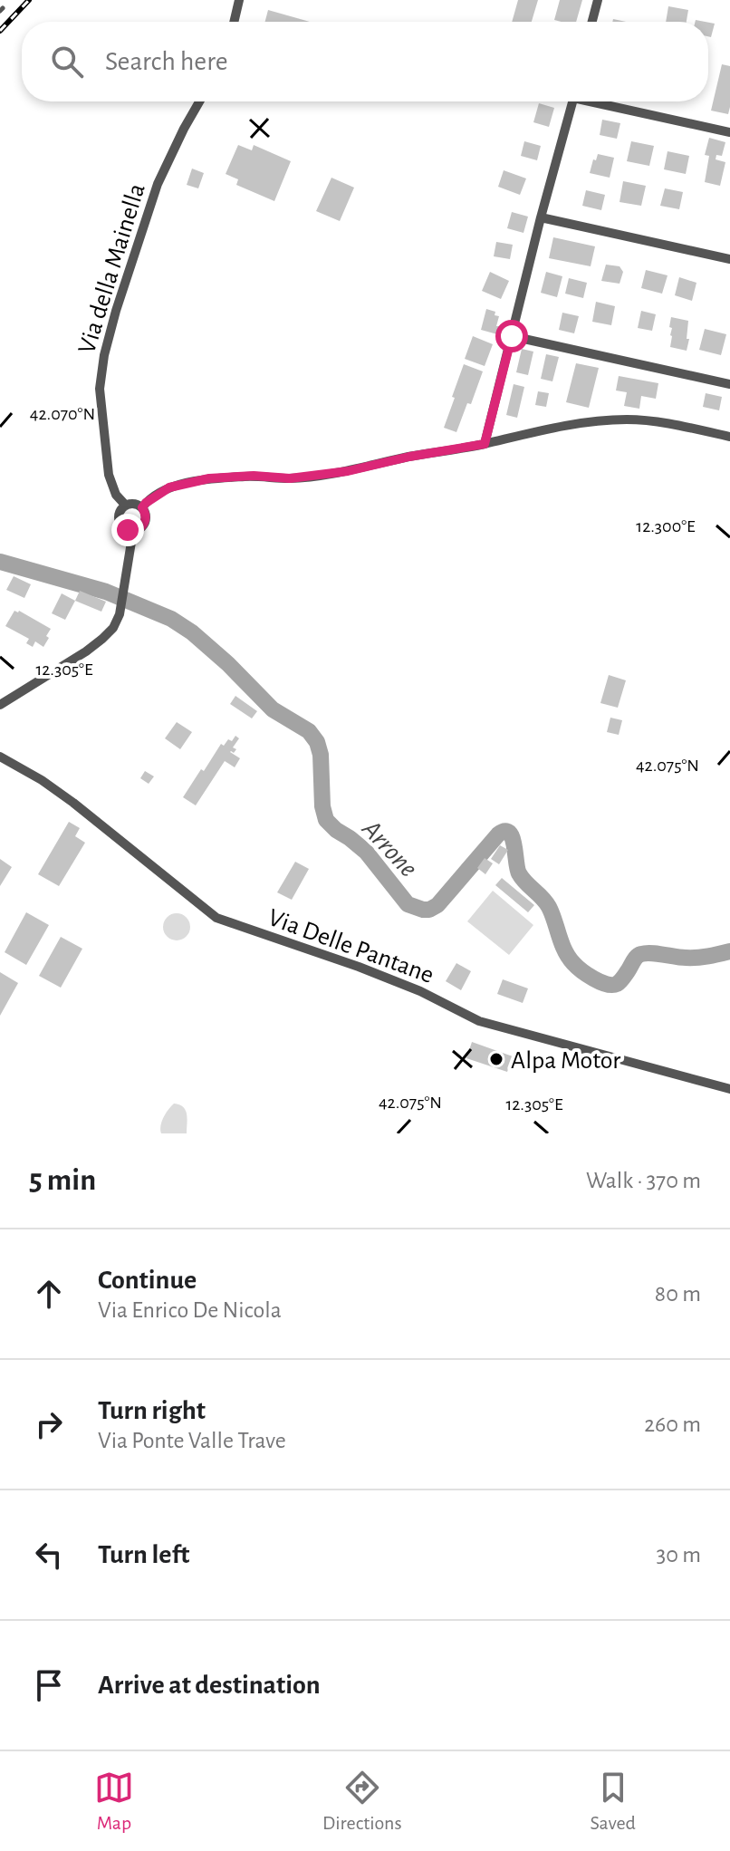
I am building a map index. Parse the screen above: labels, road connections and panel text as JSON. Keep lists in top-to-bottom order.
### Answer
{
  "streets": {
    "street": ["Via della Mainella", "Via Delle Pantane"]
  },
  "water": ["Arrone"],
  "places": ["Alpa Motor"],
  "page": {
    "search": "Search here",
    "heading": ["5 min", "Walk · 370 m"],
    "list": [
      ["Continue", "Via Enrico De Nicola", "80 m"],
      ["Turn right", "Via Ponte Valle Trave", "260 m"],
      ["Turn left", "30 m"],
      "Arrive at destination"
    ],
    "nav": ["Map", "Directions", "Saved"]
  },
  "coordinates": [
    "42.070°N",
    "12.300°E",
    "12.305°E",
    "42.075°N"
  ]
}
